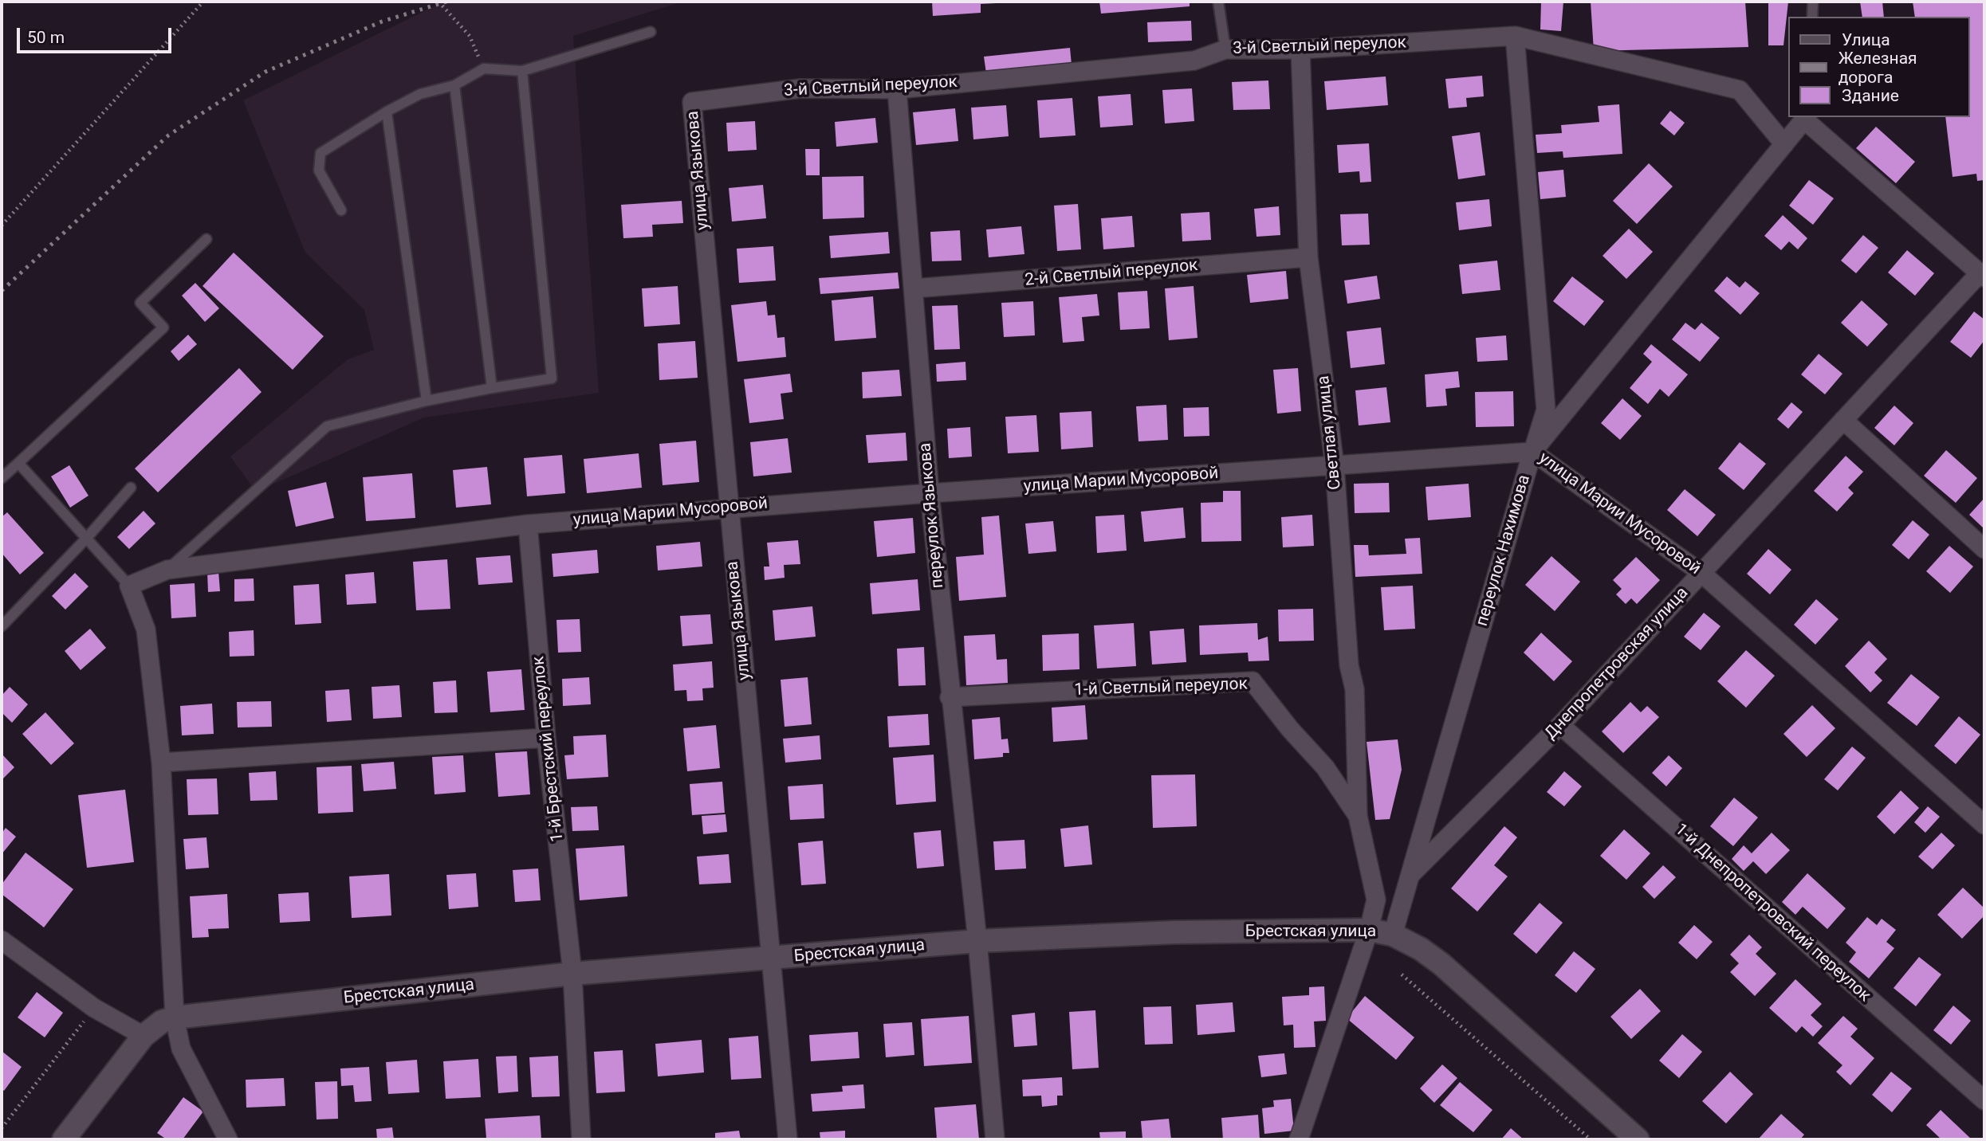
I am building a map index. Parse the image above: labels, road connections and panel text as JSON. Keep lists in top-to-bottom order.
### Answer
{
  "streets": {
    "street": [
      "3-й Светлый переулок",
      "улица Языкова",
      "2-й Светлый переулок",
      "Светлая улица",
      "улица Марии Мусоровой",
      "переулок Языкова",
      "переулок Нахимова",
      "Днепропетровская улица",
      "1-й Светлый переулок",
      "1-й Брестский переулок",
      "1-й Днепропетровский переулок",
      "Брестская улица"
    ]
  },
  "crossings": [
    ["3-й Светлый переулок", "улица Языкова"],
    ["3-й Светлый переулок", "Светлая улица"],
    ["3-й Светлый переулок", "переулок Языкова"],
    ["3-й Светлый переулок", "переулок Нахимова"],
    ["улица Языкова", "улица Марии Мусоровой"],
    ["улица Языкова", "Брестская улица"],
    ["2-й Светлый переулок", "Светлая улица"],
    ["2-й Светлый переулок", "переулок Языкова"],
    ["Светлая улица", "улица Марии Мусоровой"],
    ["Светлая улица", "1-й Светлый переулок"],
    ["улица Марии Мусоровой", "переулок Языкова"],
    ["улица Марии Мусоровой", "переулок Нахимова"],
    ["улица Марии Мусоровой", "Днепропетровская улица"],
    ["улица Марии Мусоровой", "1-й Брестский переулок"],
    ["переулок Языкова", "1-й Светлый переулок"],
    ["переулок Языкова", "Брестская улица"],
    ["переулок Нахимова", "Днепропетровская улица"],
    ["переулок Нахимова", "Брестская улица"],
    ["Днепропетровская улица", "1-й Днепропетровский переулок"],
    ["1-й Светлый переулок", "Брестская улица"],
    ["1-й Брестский переулок", "Брестская улица"]
  ],
  "legend": ["Улица", "Железная дорога", "Здание"],
  "scale_bar": "50 m"
}
